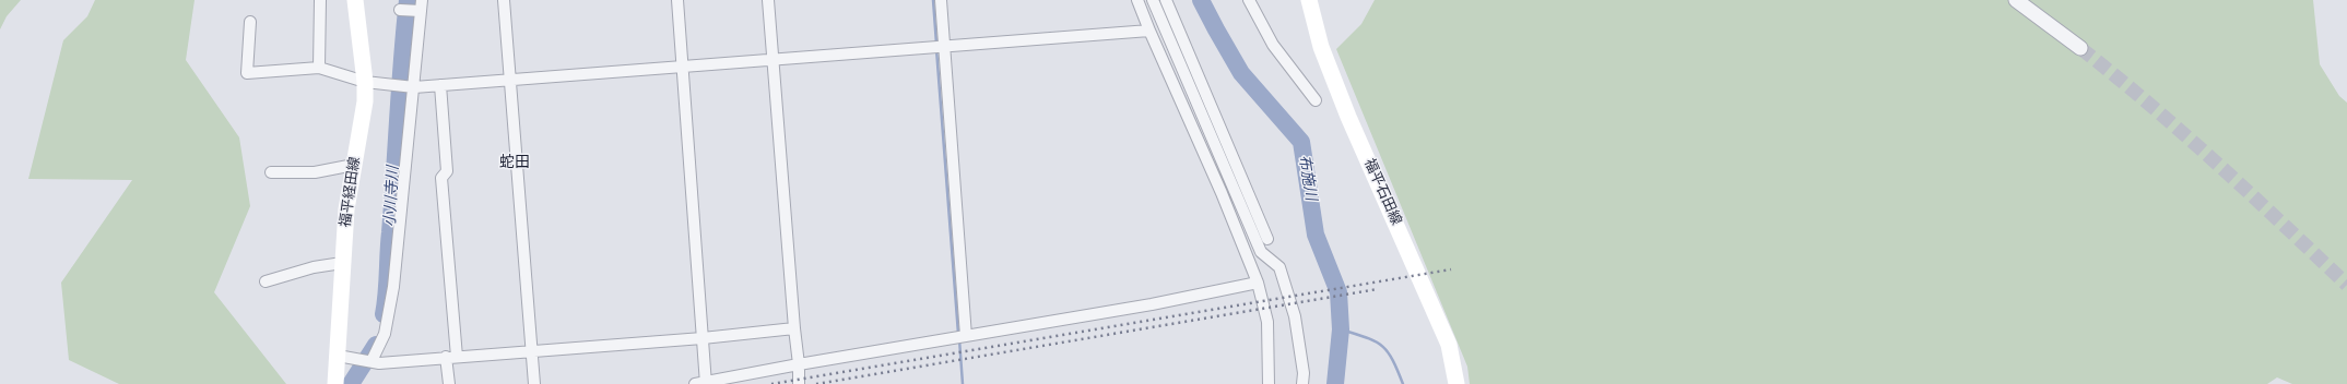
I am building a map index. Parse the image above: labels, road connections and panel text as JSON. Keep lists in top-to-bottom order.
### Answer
{
  "streets": {
    "main road": ["福平経田線", "福平石田線"]
  },
  "districts": ["蛇田"],
  "water": ["布施川", "小川寺川"]
}
